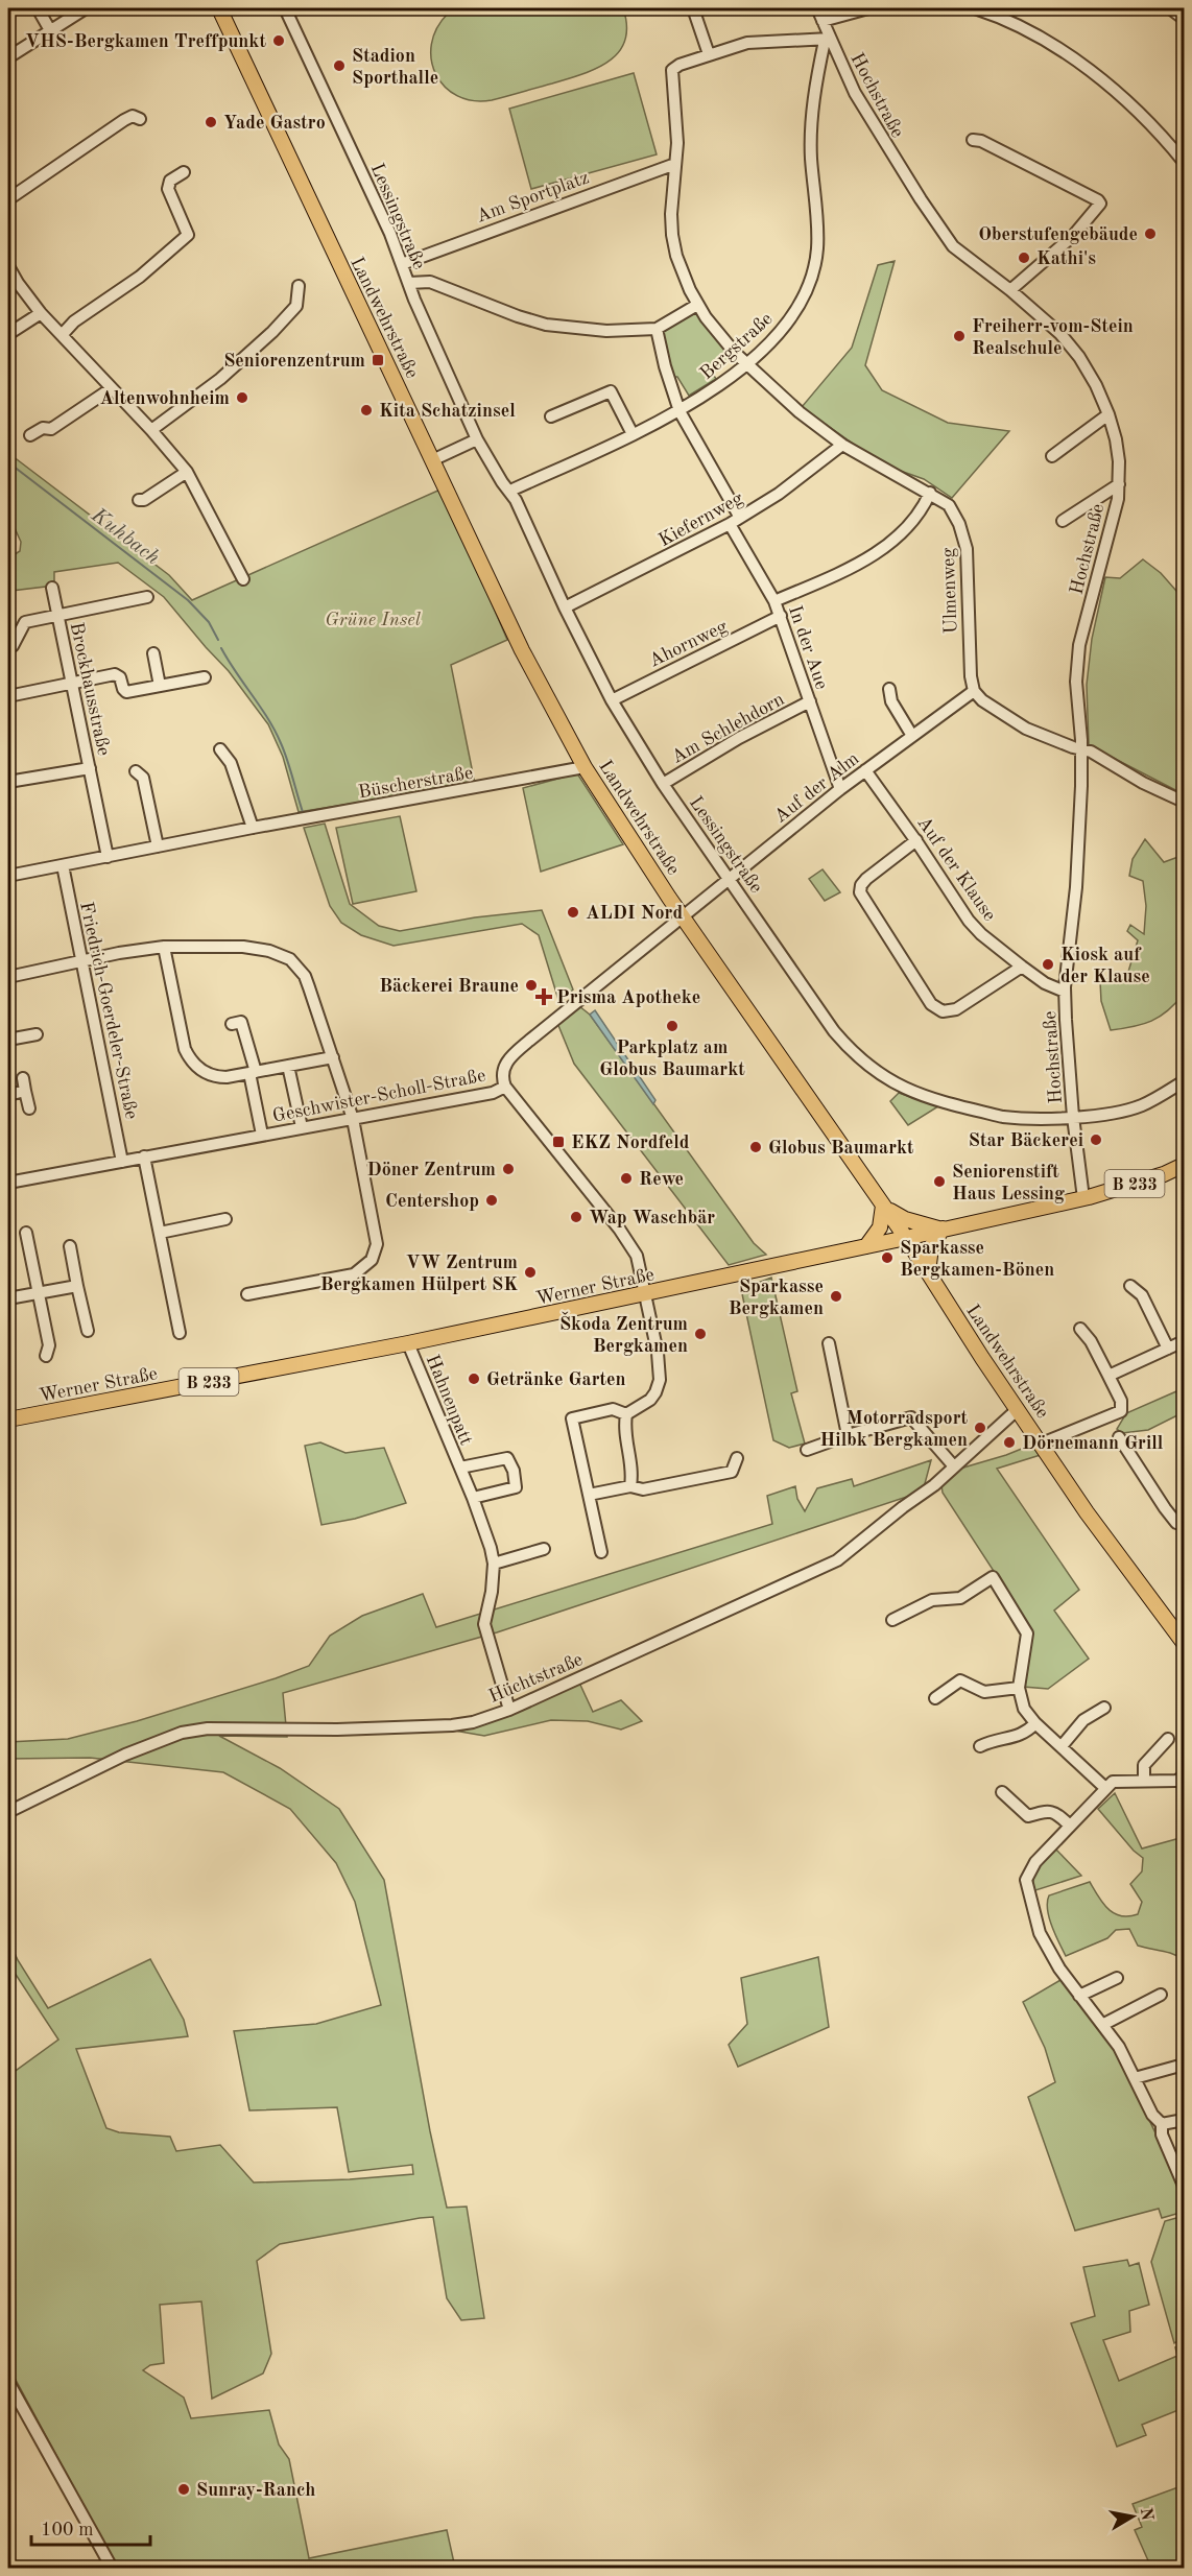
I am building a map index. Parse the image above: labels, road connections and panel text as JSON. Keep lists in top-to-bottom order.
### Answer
{
  "streets": {
    "main road": ["Landwehrstraße", "B 233", "Werner Straße"],
    "street": [
      "Hochstraße",
      "Am Sportplatz",
      "Lessingstraße",
      "Bergstraße",
      "Kiefernweg",
      "Ulmenweg",
      "Ahornweg",
      "In der Aue",
      "Brockhausstraße",
      "Am Schlehdorn",
      "Büscherstraße",
      "Auf der Alm",
      "Auf der Klause",
      "Friedrich-Goerdeler-Straße",
      "Geschwister-Scholl-Straße",
      "Hahnenpatt",
      "Hüchtstraße"
    ]
  },
  "crossings": [
    ["Hochstraße", "Lessingstraße"],
    ["Hochstraße", "Bergstraße"],
    ["Hochstraße", "Auf der Klause"],
    ["Hochstraße", "Werner Straße"],
    ["Am Sportplatz", "Lessingstraße"],
    ["Am Sportplatz", "Ulmenweg"],
    ["Lessingstraße", "Bergstraße"],
    ["Lessingstraße", "Kiefernweg"],
    ["Lessingstraße", "Ahornweg"],
    ["Lessingstraße", "Am Schlehdorn"],
    ["Lessingstraße", "Auf der Alm"],
    ["Landwehrstraße", "Büscherstraße"],
    ["Landwehrstraße", "Auf der Alm"],
    ["Landwehrstraße", "Geschwister-Scholl-Straße"],
    ["Landwehrstraße", "Werner Straße"],
    ["Landwehrstraße", "Hüchtstraße"],
    ["Bergstraße", "Ulmenweg"],
    ["Kiefernweg", "Ulmenweg"],
    ["Kiefernweg", "In der Aue"],
    ["Ulmenweg", "Auf der Alm"],
    ["Ahornweg", "In der Aue"],
    ["In der Aue", "Am Schlehdorn"],
    ["In der Aue", "Auf der Alm"],
    ["Brockhausstraße", "Büscherstraße"],
    ["Büscherstraße", "Friedrich-Goerdeler-Straße"],
    ["Auf der Alm", "Auf der Klause"],
    ["Auf der Alm", "Geschwister-Scholl-Straße"],
    ["Friedrich-Goerdeler-Straße", "Geschwister-Scholl-Straße"],
    ["Werner Straße", "Hahnenpatt"],
    ["Hahnenpatt", "Hüchtstraße"]
  ],
  "water": ["Kuhbach"],
  "parks": ["Grüne Insel"],
  "places": {
    "other": [
      "VHS-Bergkamen Treffpunkt",
      "Stadion Sporthalle",
      "Yade Gastro",
      "Oberstufengebäude",
      "Kathi's",
      "Freiherr-vom-Stein Realschule",
      "Altenwohnheim",
      "Kita Schatzinsel",
      "ALDI Nord",
      "Kiosk auf der Klause",
      "Bäckerei Braune",
      "Parkplatz am Globus Baumarkt",
      "Star Bäckerei",
      "Globus Baumarkt",
      "Döner Zentrum",
      "Rewe",
      "Seniorenstift Haus Lessing",
      "Centershop",
      "Wap Waschbär",
      "Sparkasse Bergkamen-Bönen",
      "VW Zentrum Bergkamen Hülpert SK",
      "Sparkasse Bergkamen",
      "Škoda Zentrum Bergkamen",
      "Getränke Garten",
      "Motorradsport Hilbk Bergkamen",
      "Dörnemann Grill",
      "Sunray-Ranch"
    ],
    "transit": ["Seniorenzentrum", "EKZ Nordfeld"],
    "health": ["Prisma Apotheke"]
  },
  "scale_bar": "100 m",
  "north": "right"
}
